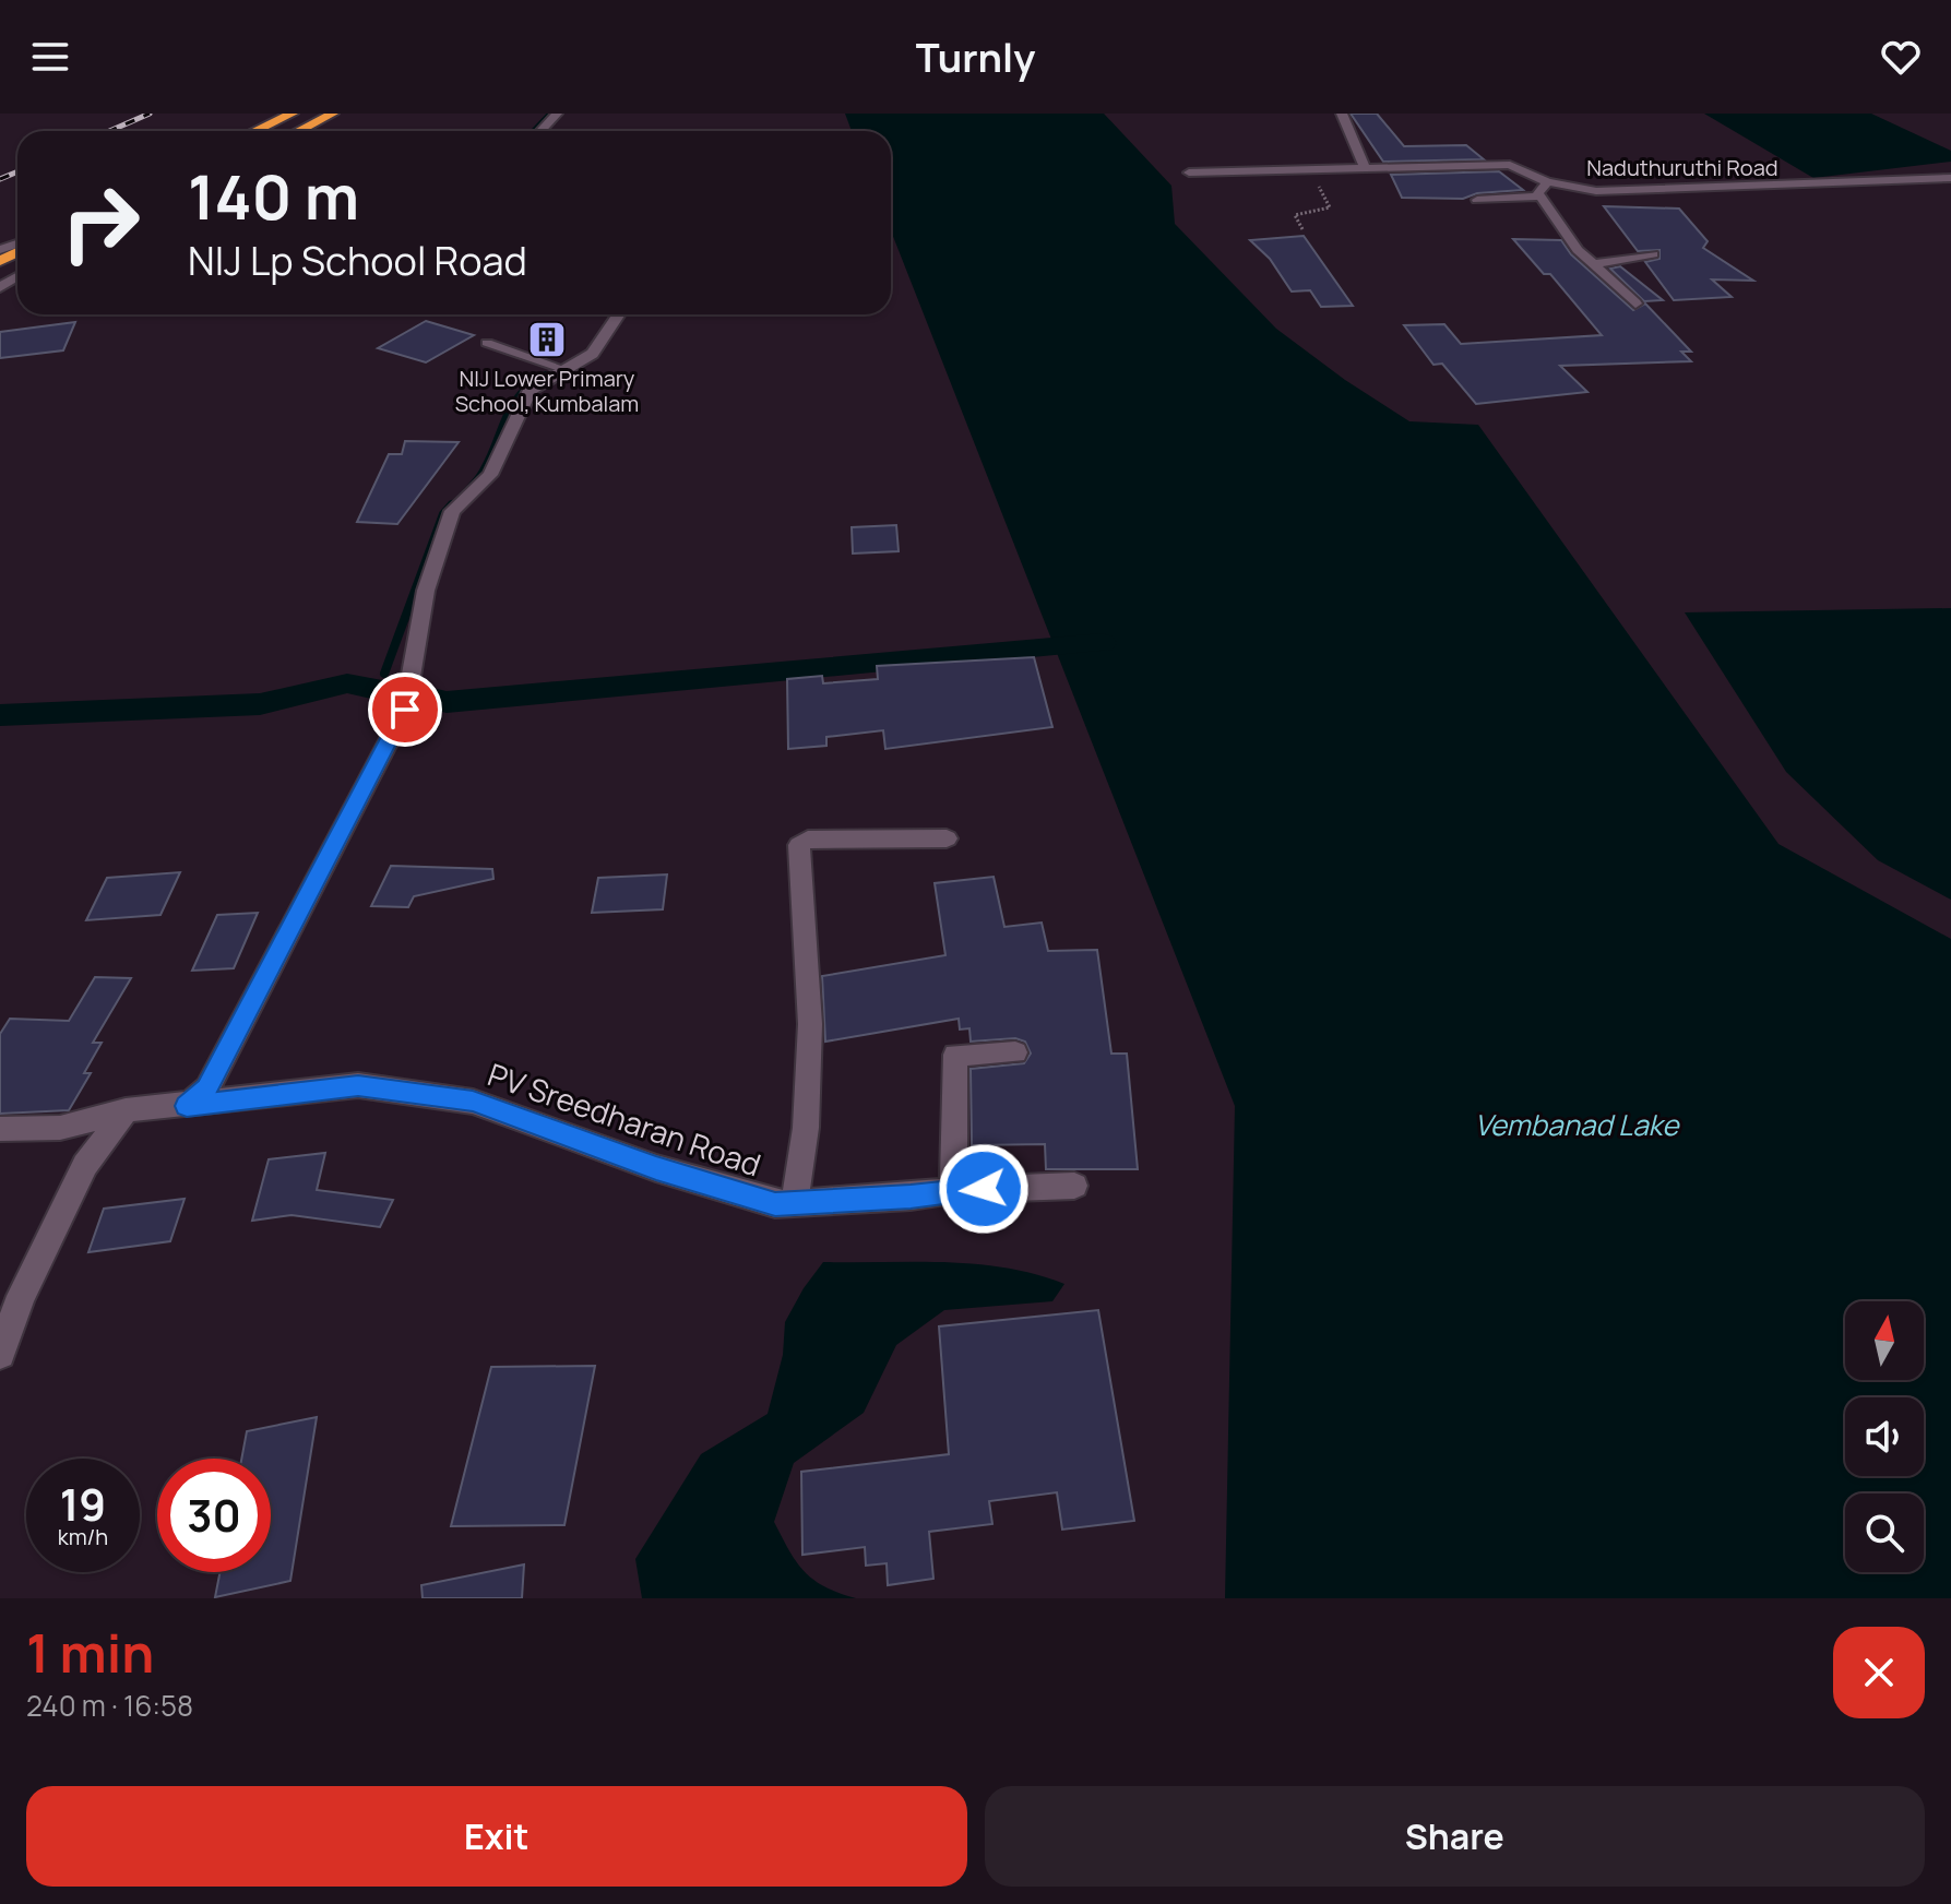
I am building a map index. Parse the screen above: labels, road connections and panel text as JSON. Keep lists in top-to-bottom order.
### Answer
{
  "streets": {
    "street": ["Naduthuruthi Road", "PV Sreedharan Road"]
  },
  "water": ["Vembanad Lake"],
  "places": {
    "building": ["NIJ Lower Primary School, Kumbalam"]
  },
  "north": "top",
  "page": {
    "header": "Turnly",
    "turn": ["140 m", "NIJ Lp School Road"],
    "speed": "19 km/h",
    "limit": "30",
    "heading": ["1 min", "240 m · 16:58"],
    "buttons": ["Exit", "Share"]
  }
}
